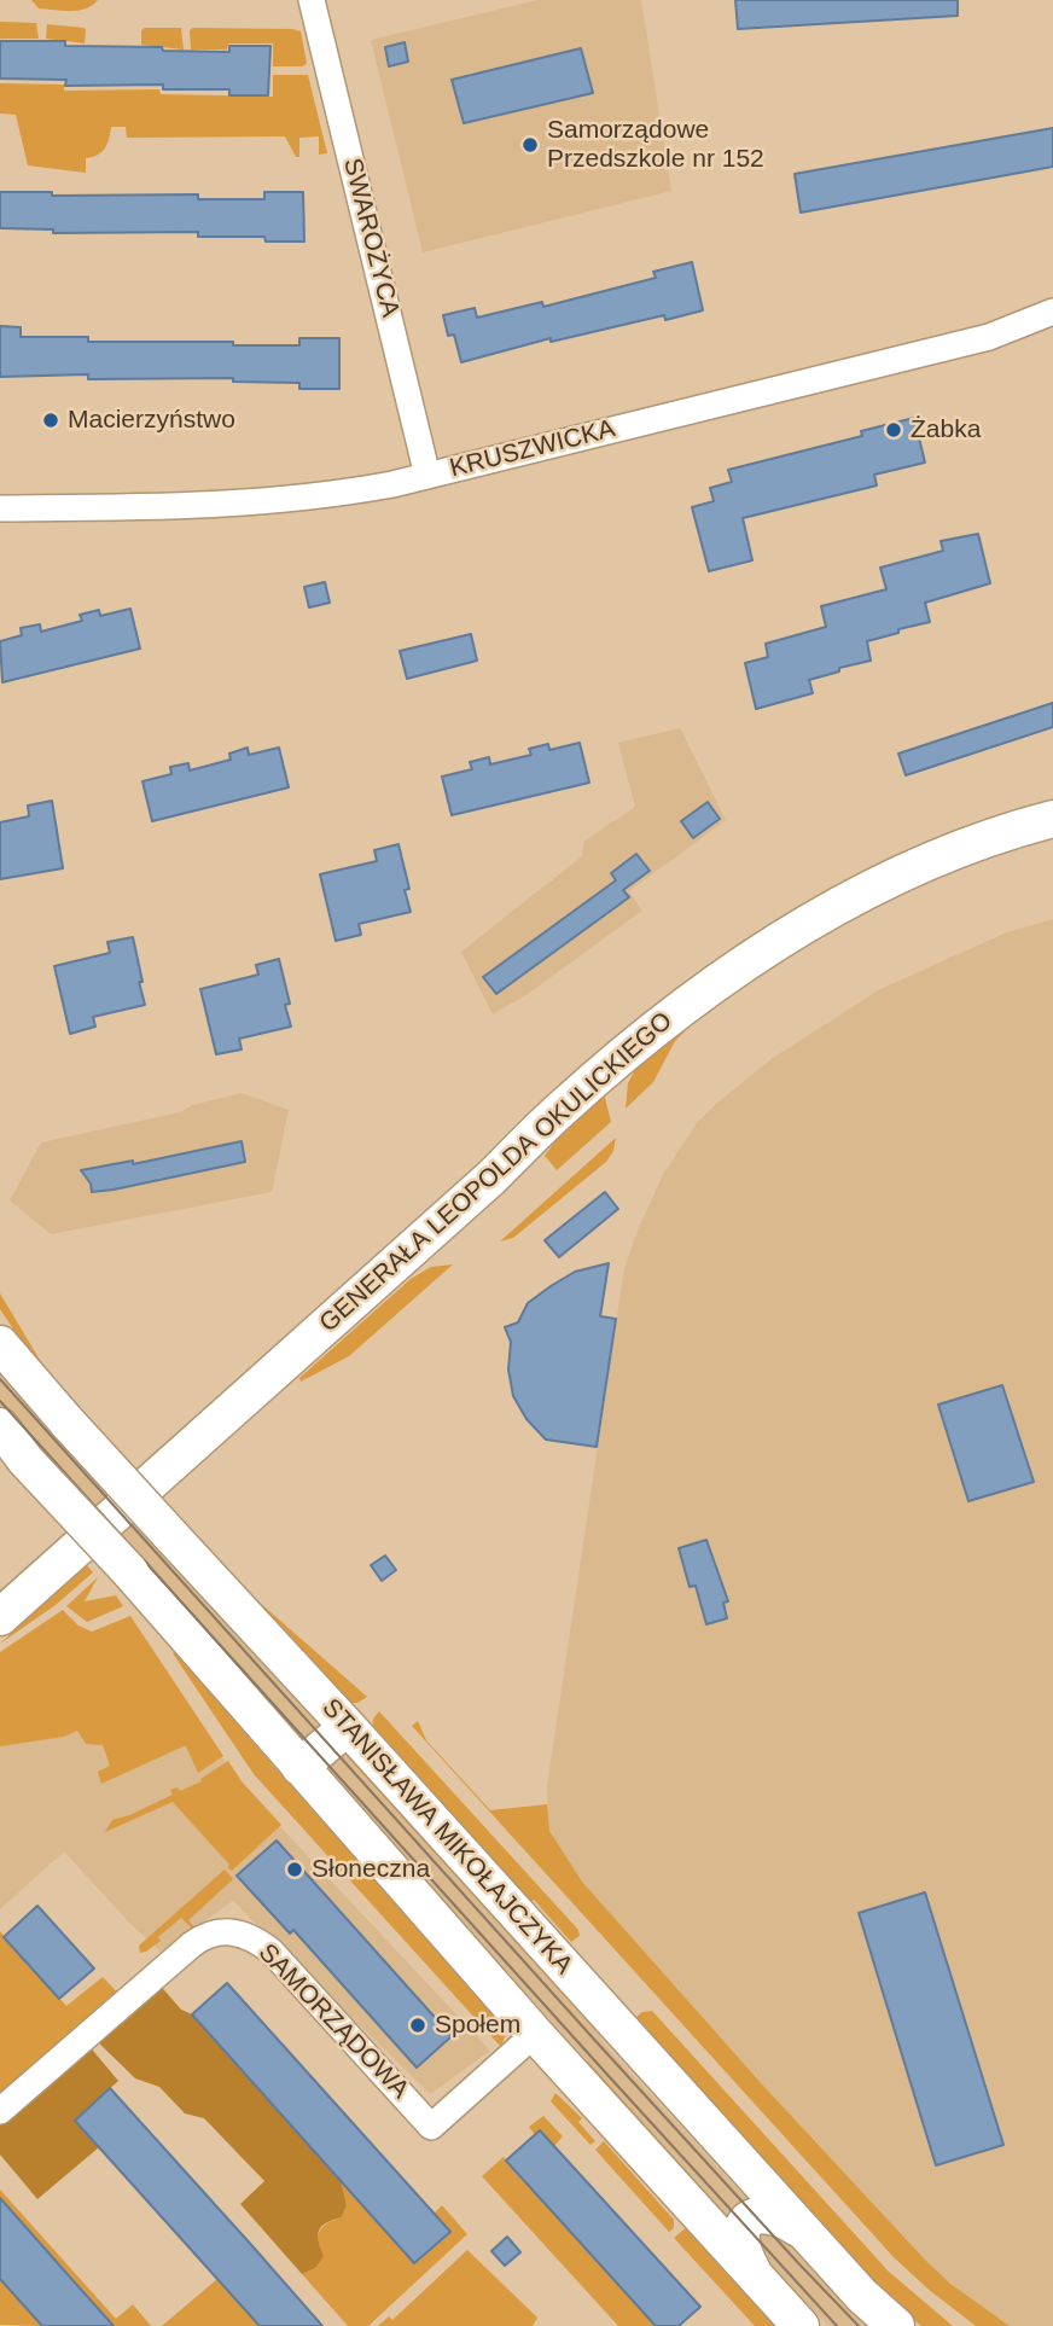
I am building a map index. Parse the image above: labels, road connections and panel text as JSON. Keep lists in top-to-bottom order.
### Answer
{
  "streets": {
    "street": [
      "SWAROŻYCA",
      "KRUSZWICKA",
      "GENERAŁA LEOPOLDA OKULICKIEGO",
      "STANISŁAWA MIKOŁAJCZYKA",
      "SAMORZĄDOWA"
    ]
  },
  "crossings": [
    ["SWAROŻYCA", "KRUSZWICKA"]
  ],
  "places": [
    "Samorządowe Przedszkole nr 152",
    "Macierzyństwo",
    "Żabka",
    "Słoneczna",
    "Społem"
  ]
}
